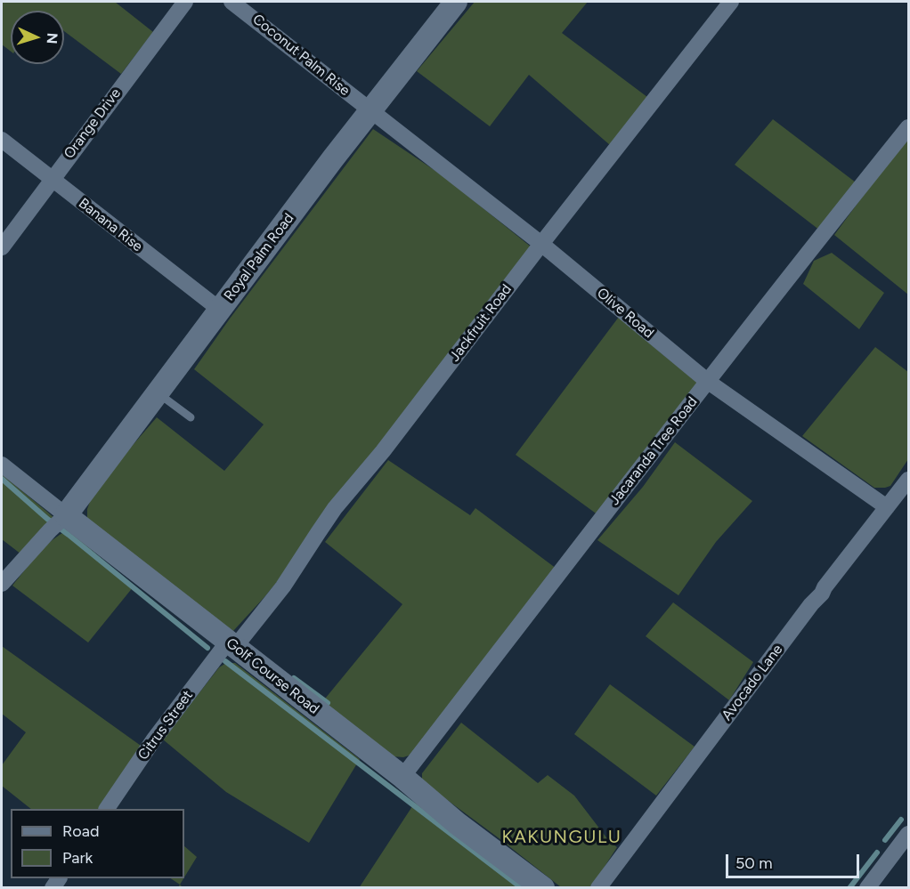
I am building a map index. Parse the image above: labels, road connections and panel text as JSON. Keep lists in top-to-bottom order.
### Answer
{
  "streets": {
    "street": [
      "Coconut Palm Rise",
      "Orange Drive",
      "Banana Rise",
      "Royal Palm Road",
      "Olive Road",
      "Jackfruit Road",
      "Jacaranda Tree Road",
      "Golf Course Road",
      "Avocado Lane",
      "Citrus Street"
    ]
  },
  "crossings": [
    ["Coconut Palm Rise", "Royal Palm Road"],
    ["Coconut Palm Rise", "Olive Road"],
    ["Orange Drive", "Banana Rise"],
    ["Banana Rise", "Royal Palm Road"],
    ["Royal Palm Road", "Olive Road"],
    ["Royal Palm Road", "Golf Course Road"],
    ["Olive Road", "Jackfruit Road"],
    ["Olive Road", "Jacaranda Tree Road"],
    ["Olive Road", "Avocado Lane"],
    ["Jackfruit Road", "Golf Course Road"],
    ["Jackfruit Road", "Citrus Street"],
    ["Jacaranda Tree Road", "Golf Course Road"],
    ["Golf Course Road", "Citrus Street"]
  ],
  "districts": ["KAKUNGULU"],
  "legend": ["Road", "Park"],
  "scale_bar": "50 m",
  "north": "right"
}
